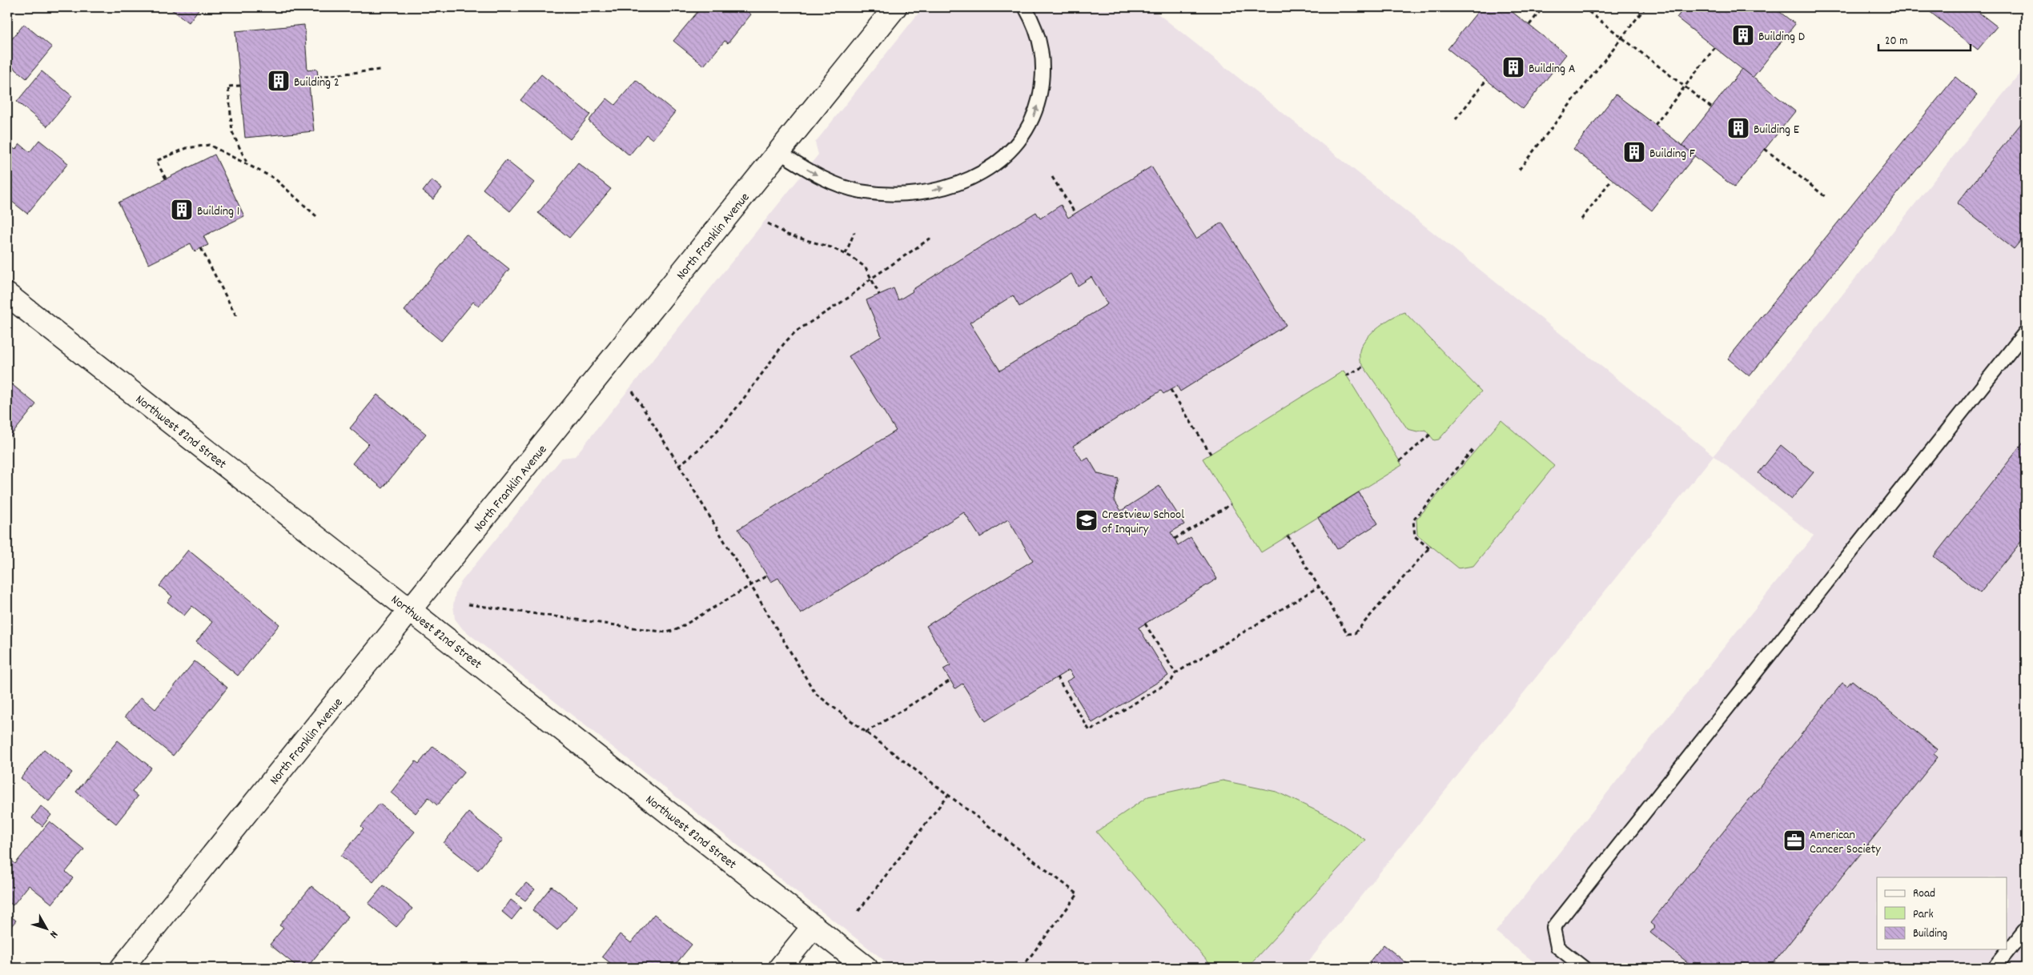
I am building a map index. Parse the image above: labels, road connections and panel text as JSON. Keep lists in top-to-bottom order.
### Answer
{
  "streets": {
    "street": ["North Franklin Avenue", "Northwest 82nd Street"]
  },
  "crossings": [
    ["North Franklin Avenue", "Northwest 82nd Street"]
  ],
  "places": {
    "building": [
      "Building D",
      "Building A",
      "Building 2",
      "Building E",
      "Building F",
      "Building 1"
    ],
    "school or university": ["Crestview School of Inquiry"],
    "office": ["American Cancer Society"]
  },
  "legend": ["Road", "Park", "Building"],
  "scale_bar": "20 m",
  "north": "bottom right"
}
